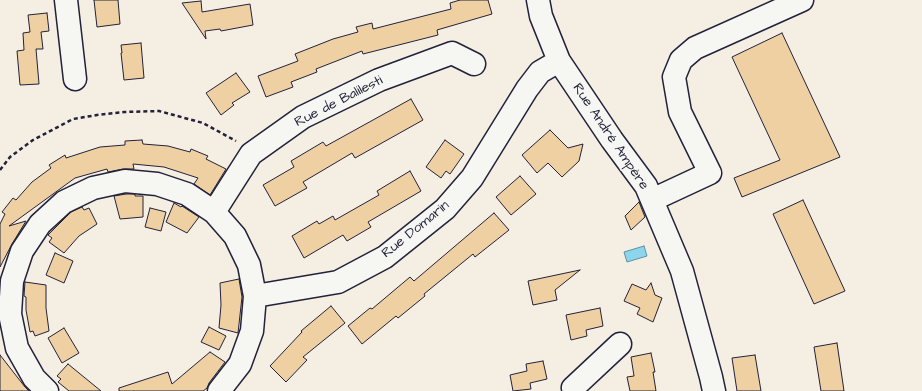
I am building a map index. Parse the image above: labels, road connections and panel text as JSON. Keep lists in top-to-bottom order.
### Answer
{
  "streets": {
    "street": ["Rue de Balilesti", "Rue André Ampère", "Rue Domarin"]
  },
  "crossings": [
    ["Rue André Ampère", "Rue Domarin"]
  ]
}
